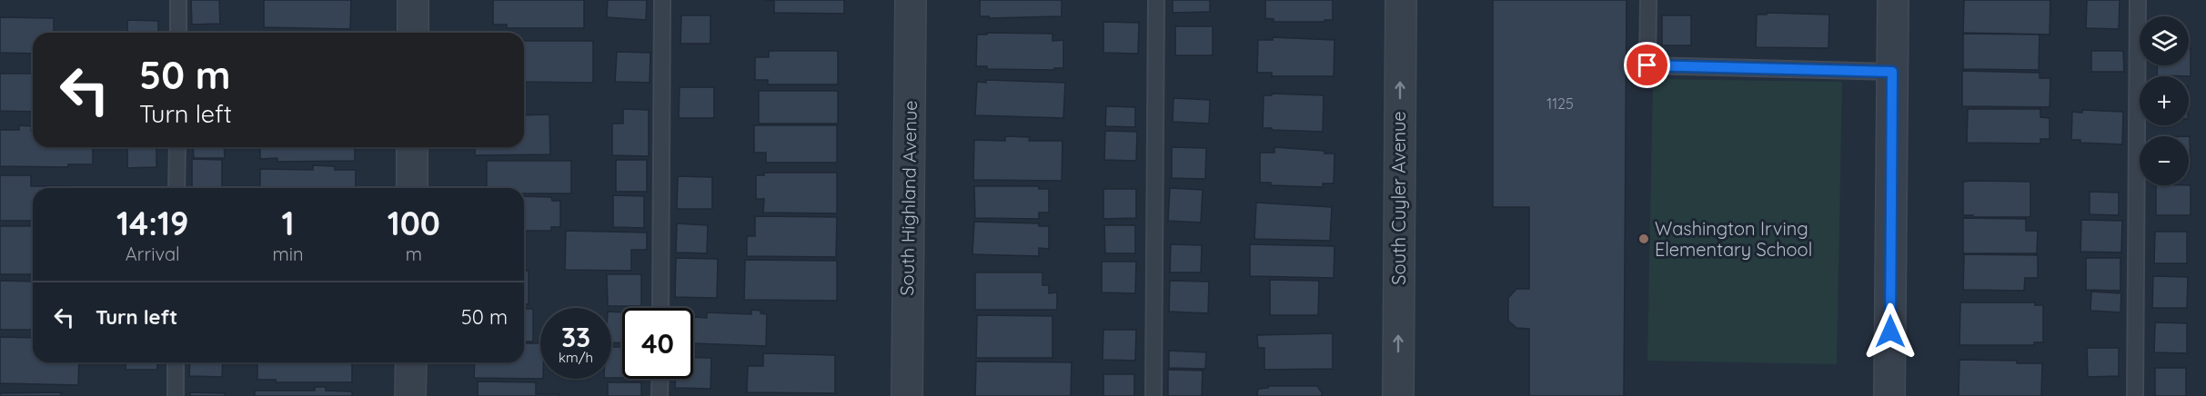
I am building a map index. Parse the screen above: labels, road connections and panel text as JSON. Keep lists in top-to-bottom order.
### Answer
{
  "streets": {
    "street": ["South Highland Avenue", "South Cuyler Avenue"]
  },
  "one_way": ["South Cuyler Avenue"],
  "places": ["Washington Irving Elementary School"],
  "house_numbers": ["1125"],
  "page": {
    "map_buttons": ["+", "−"],
    "turn": ["50 m", "Turn left"],
    "eta": [
      "14:19",
      "Arrival",
      "1",
      "min",
      "100",
      "m"
    ],
    "list": [
      {
        "name": "Turn left",
        "value": "50 m"
      }
    ],
    "speed": "33 km/h",
    "limit": "40"
  }
}
